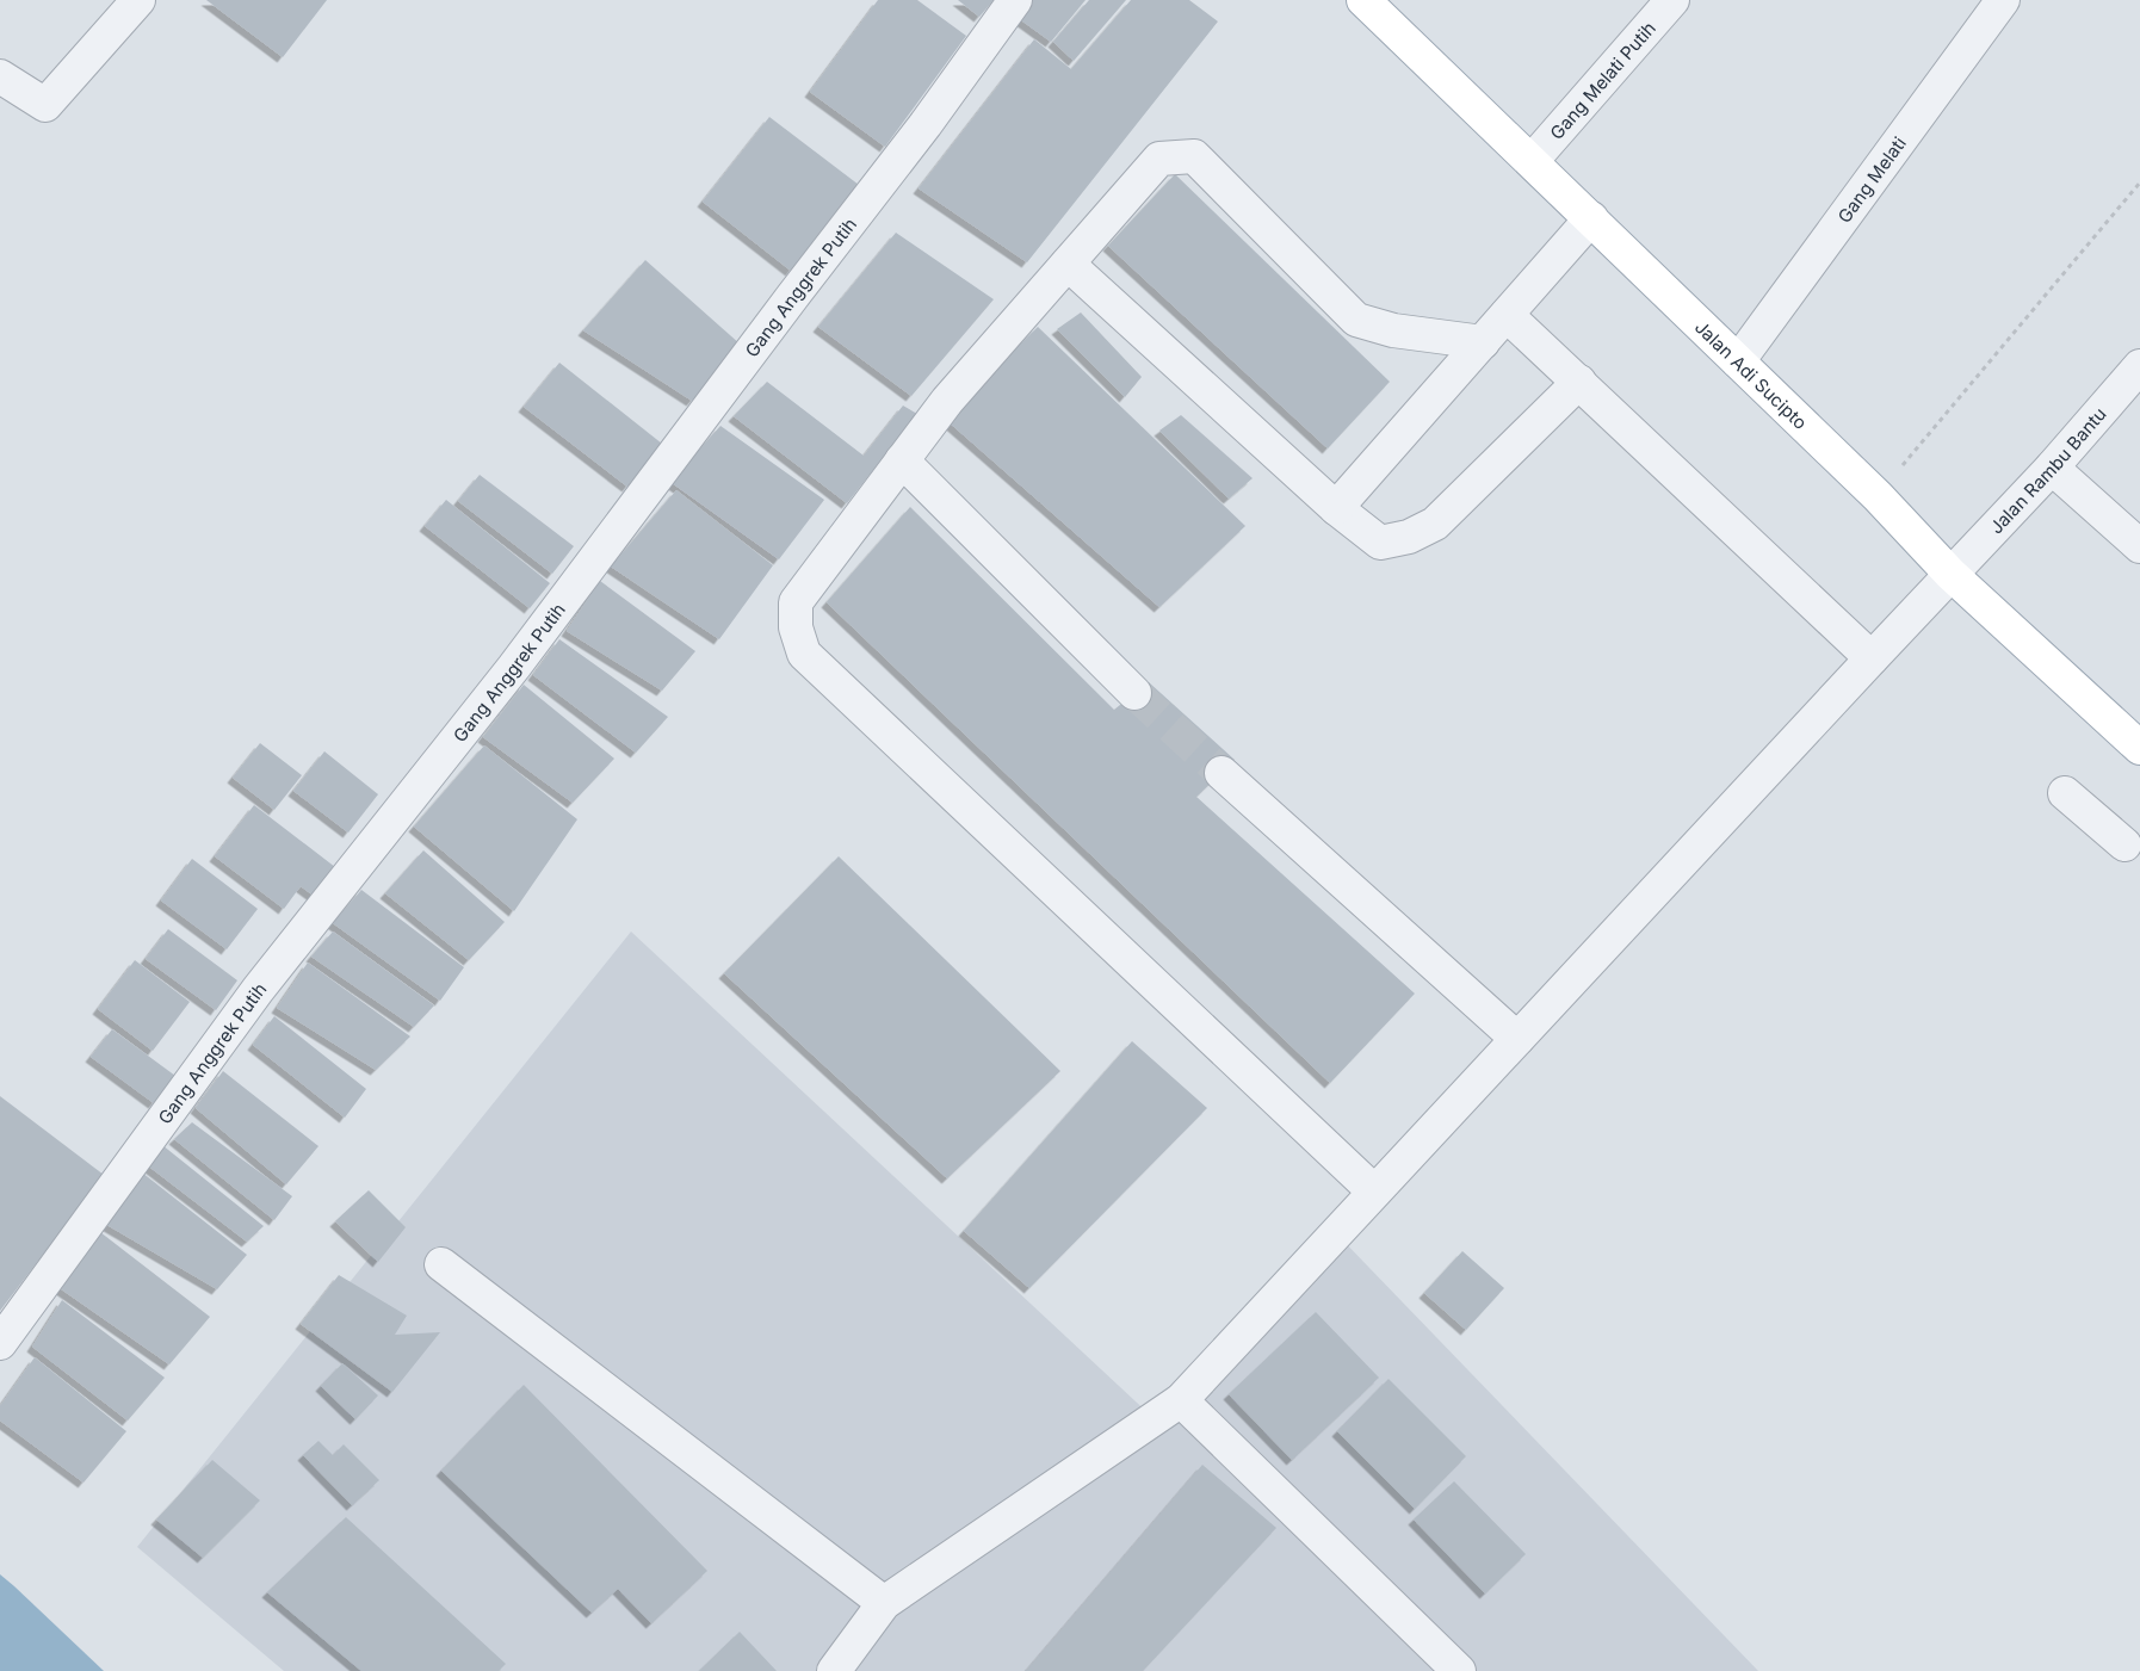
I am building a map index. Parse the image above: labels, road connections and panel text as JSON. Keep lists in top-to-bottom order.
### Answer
{
  "streets": {
    "main road": ["Jalan Adi Sucipto"],
    "street": [
      "Gang Melati Putih",
      "Gang Melati",
      "Gang Anggrek Putih",
      "Jalan Rambu Bantu"
    ]
  },
  "crossings": [
    ["Gang Melati Putih", "Jalan Adi Sucipto"],
    ["Gang Melati", "Jalan Adi Sucipto"],
    ["Jalan Adi Sucipto", "Jalan Rambu Bantu"]
  ]
}
